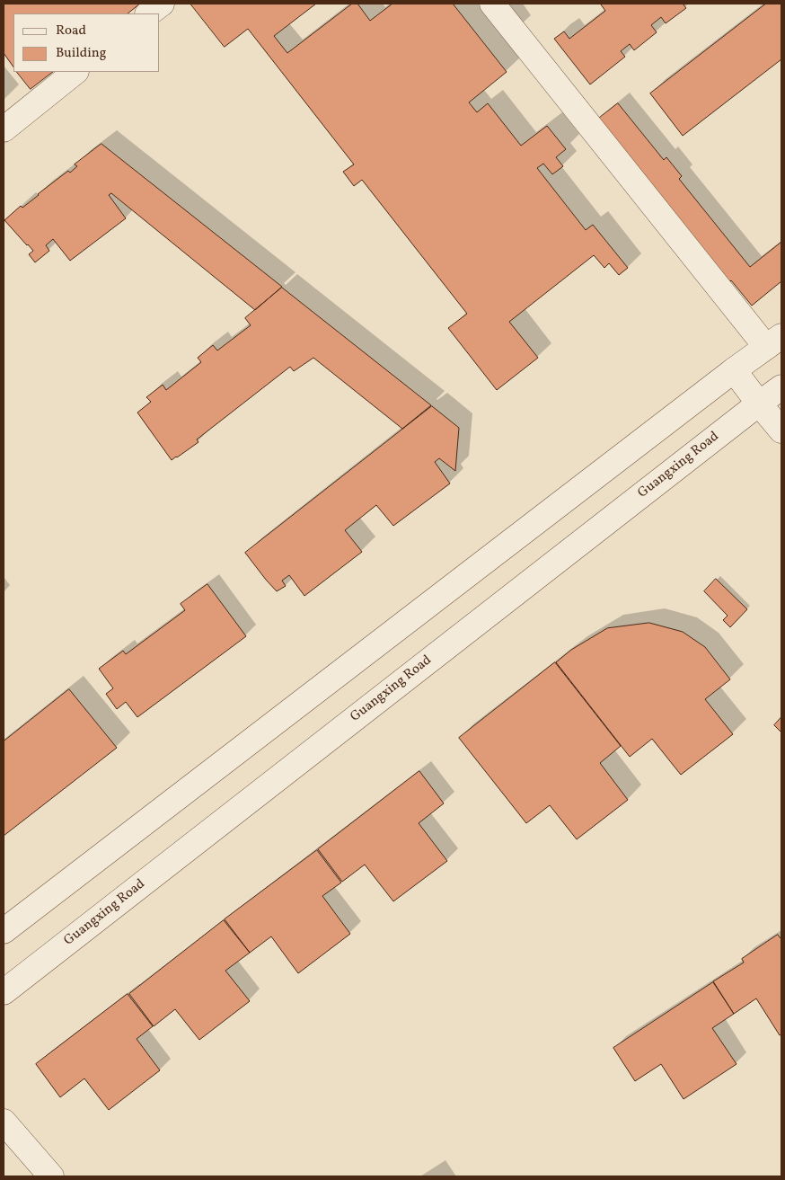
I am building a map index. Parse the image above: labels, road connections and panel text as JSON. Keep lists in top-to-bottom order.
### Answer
{
  "streets": {
    "street": ["Guangxing Road"]
  },
  "legend": ["Road", "Building"]
}
